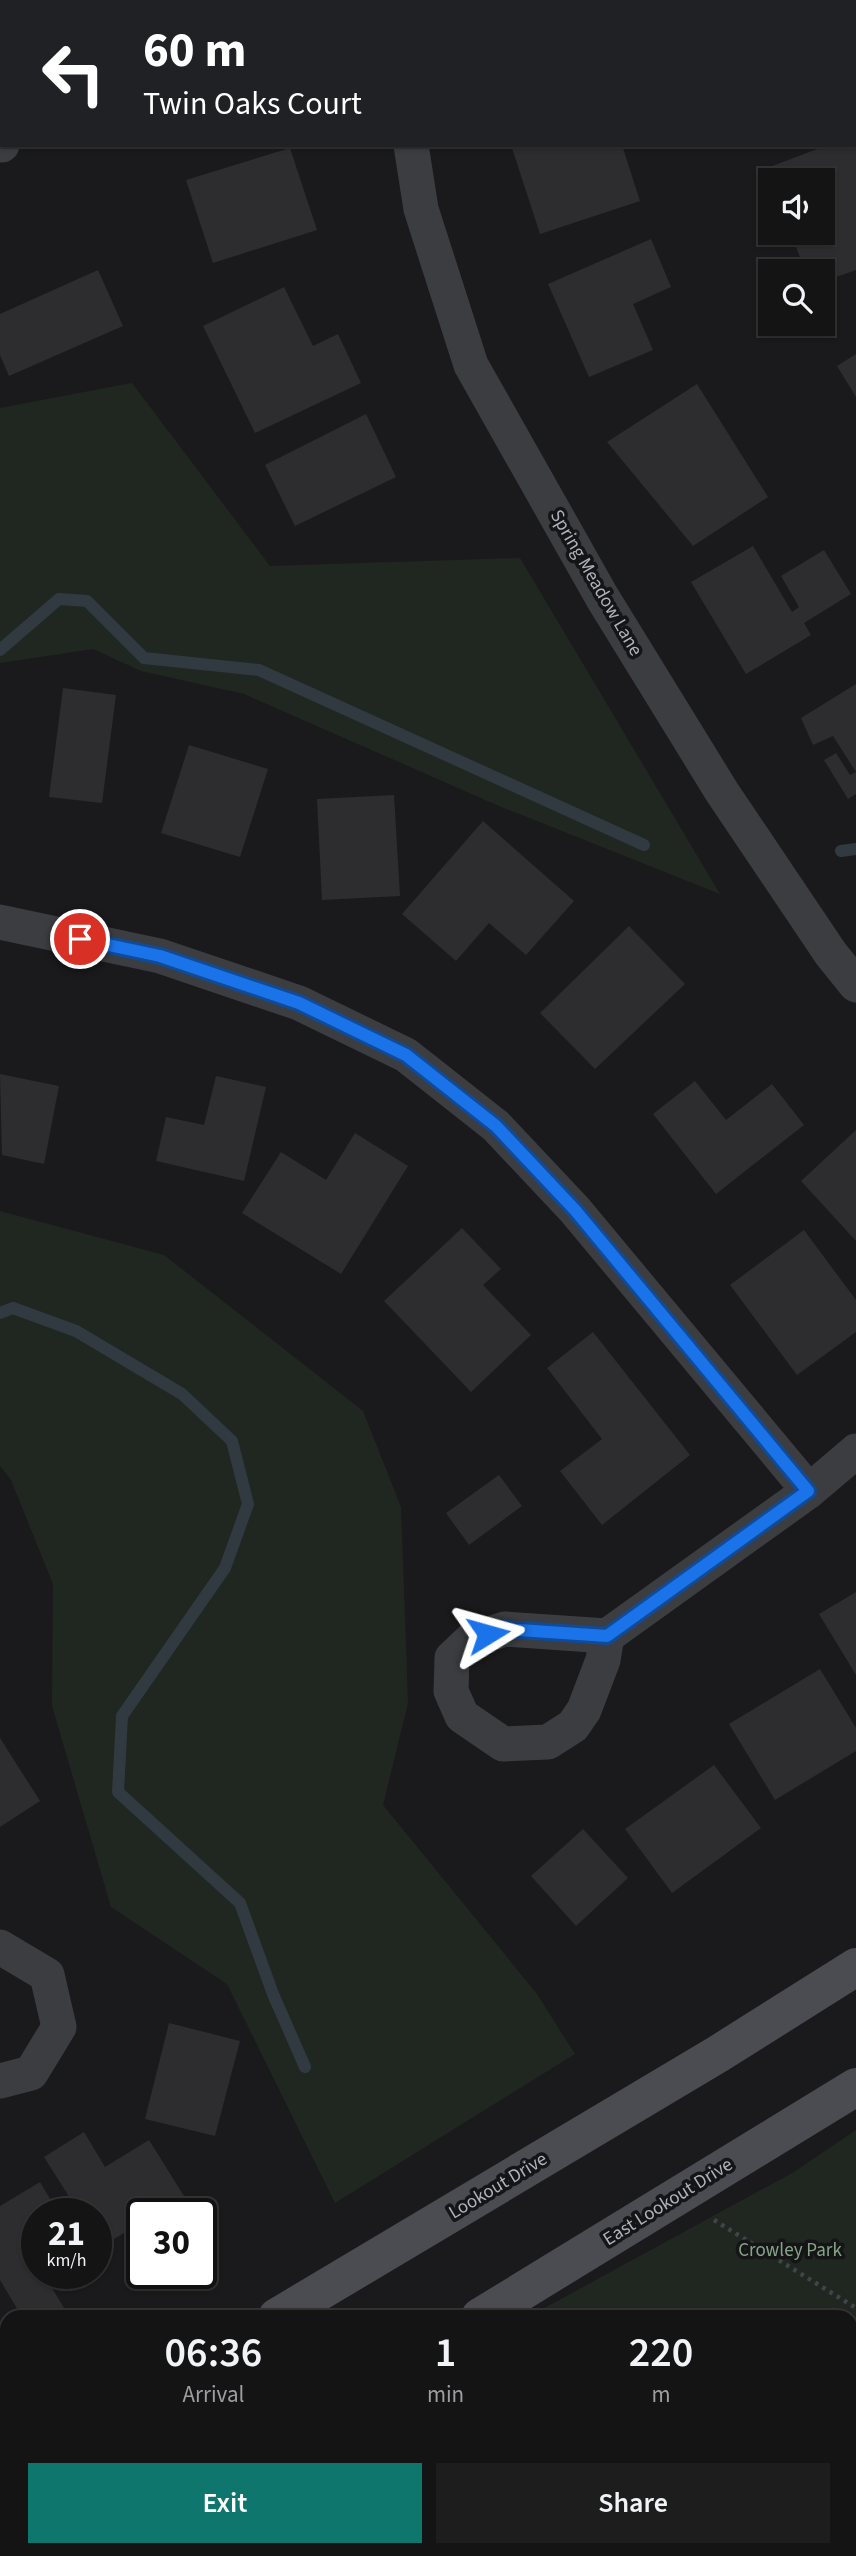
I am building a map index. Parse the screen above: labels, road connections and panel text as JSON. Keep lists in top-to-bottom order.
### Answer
{
  "streets": {
    "main road": ["Lookout Drive", "East Lookout Drive"],
    "street": ["Spring Meadow Lane"]
  },
  "parks": ["Crowley Park"],
  "page": {
    "turn": ["60 m", "Twin Oaks Court"],
    "speed": "21 km/h",
    "limit": "30",
    "eta": [
      "06:36",
      "Arrival",
      "1",
      "min",
      "220",
      "m"
    ],
    "buttons": ["Exit", "Share"]
  }
}
